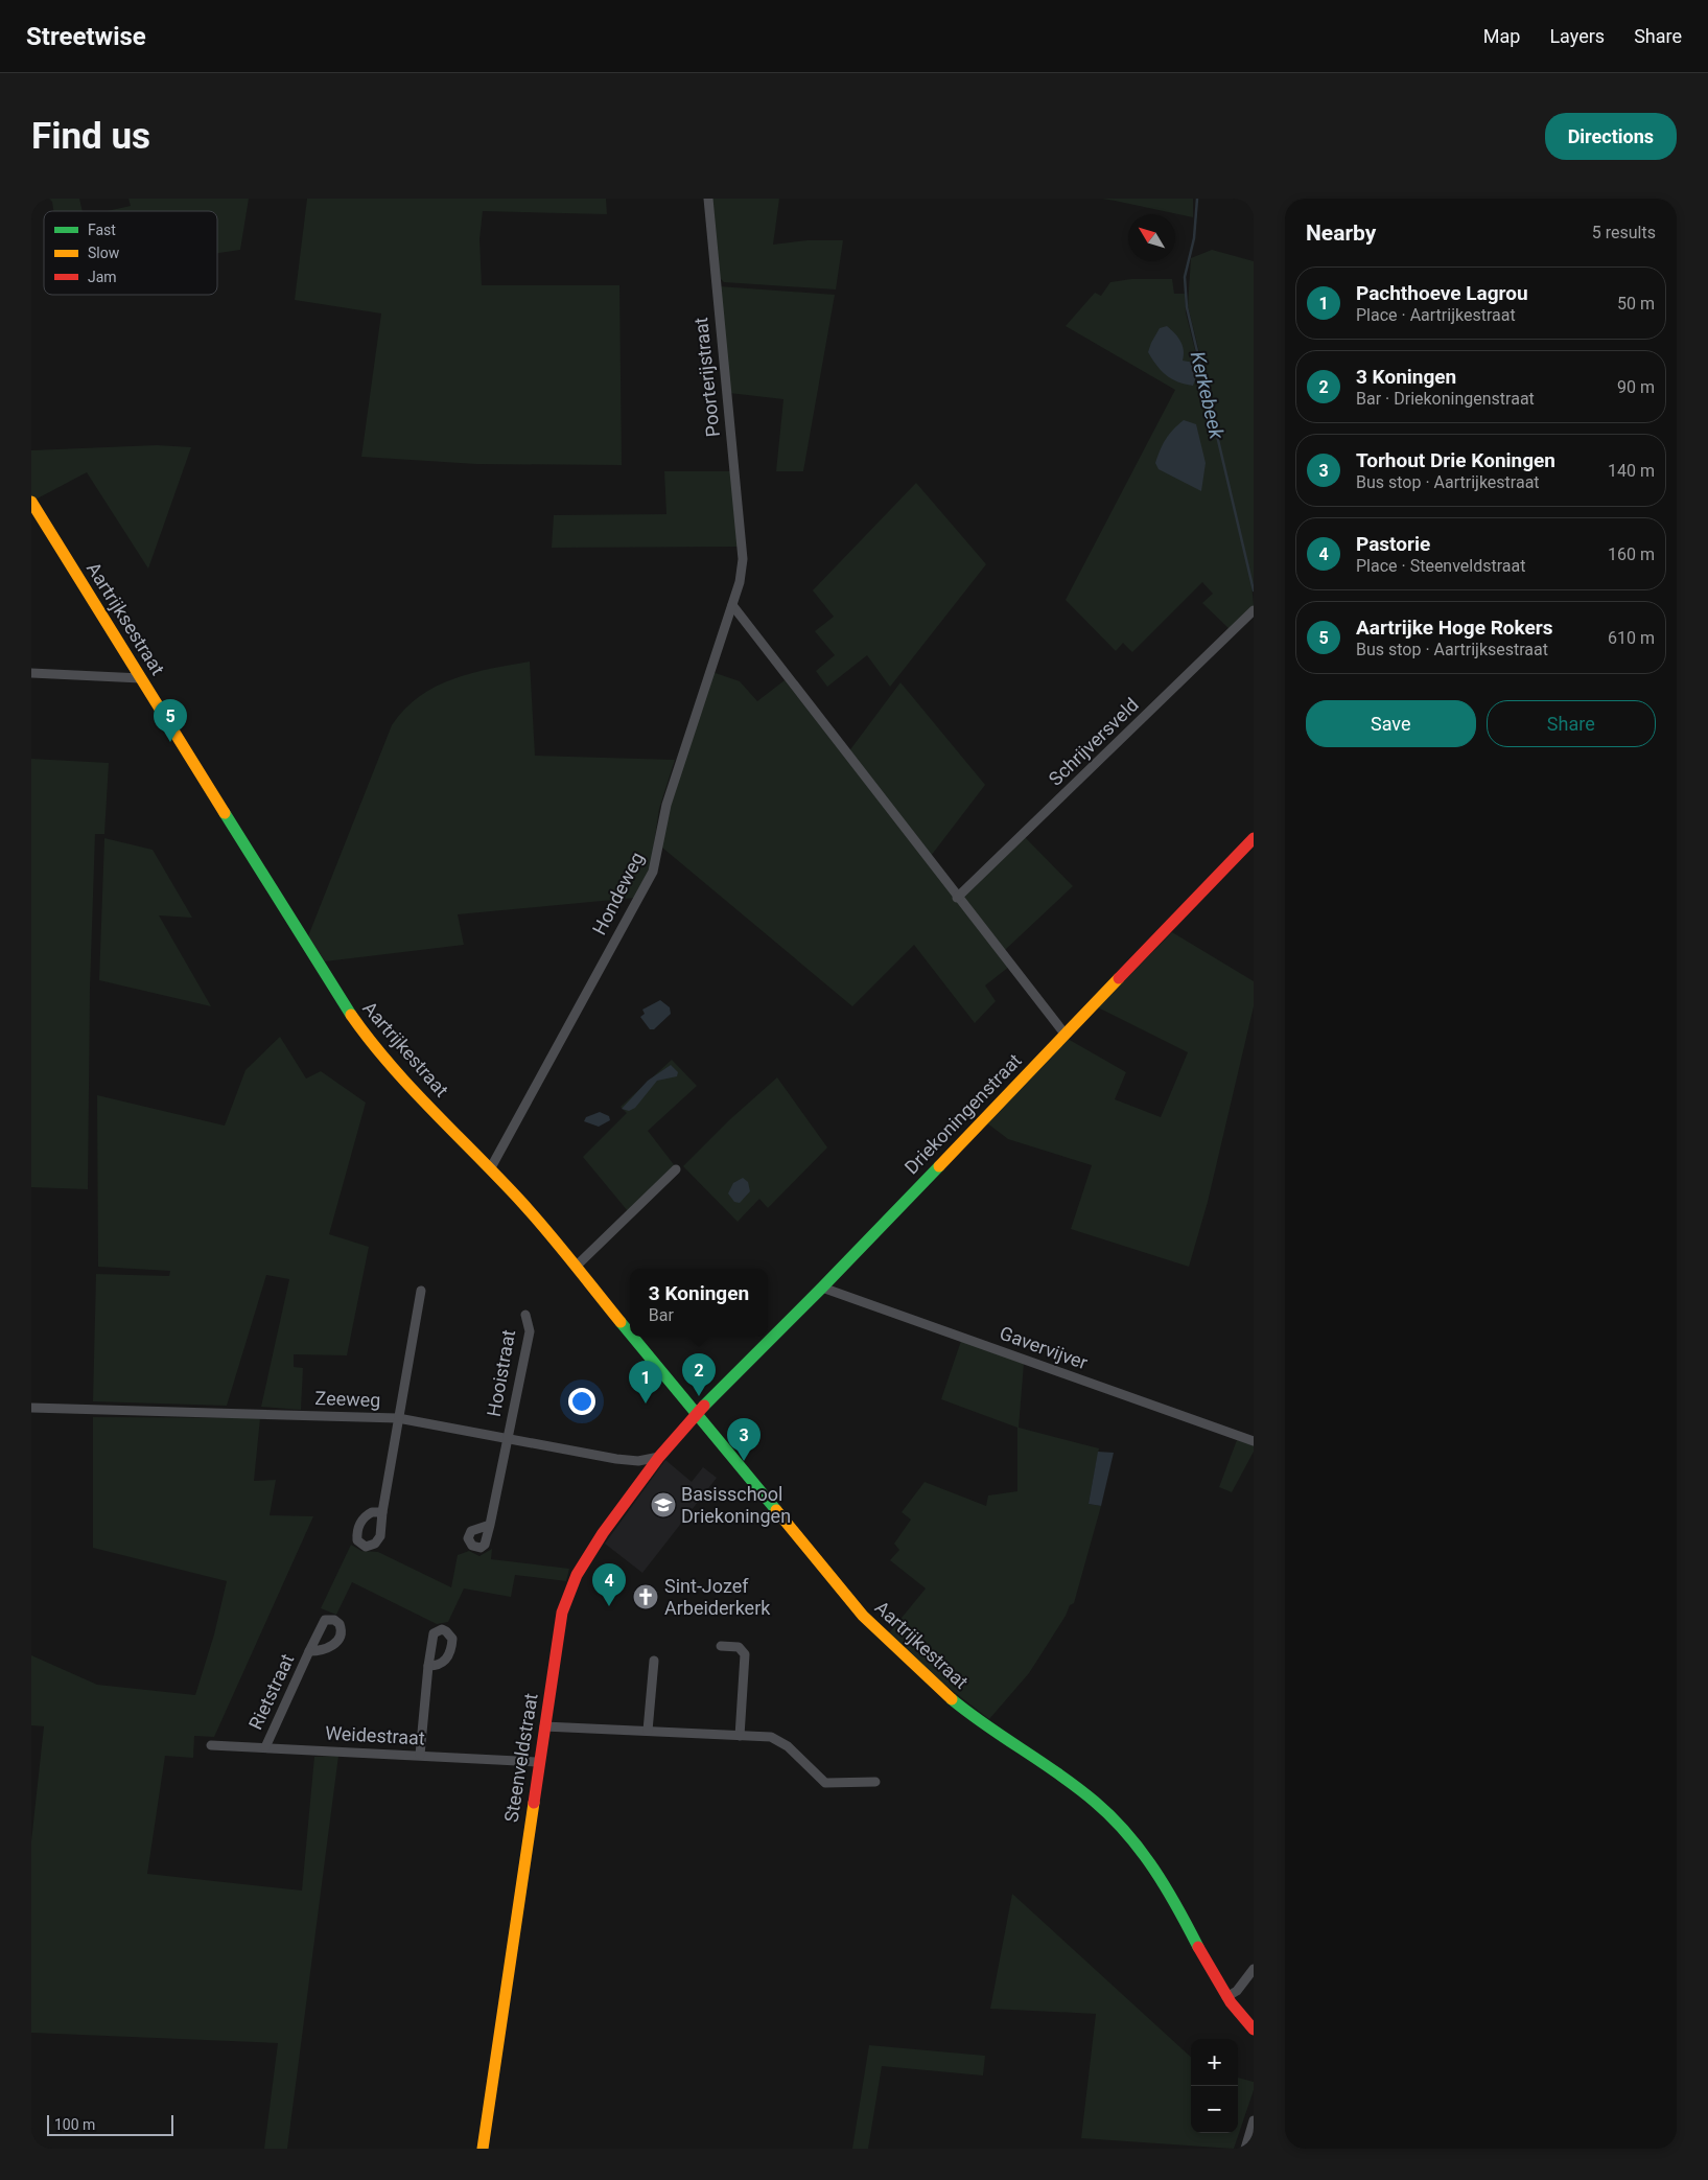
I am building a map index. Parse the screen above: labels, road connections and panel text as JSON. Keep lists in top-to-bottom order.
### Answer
{
  "streets": {
    "street": [
      "Poorterijstraat",
      "Aartrijksestraat",
      "Schrijversveld",
      "Hondeweg",
      "Aartrijkestraat",
      "Driekoningenstraat",
      "Gavervijver",
      "Hooistraat",
      "Zeeweg",
      "Rietstraat",
      "Weidestraat",
      "Steenveldstraat"
    ]
  },
  "crossings": [
    ["Poorterijstraat", "Hondeweg"],
    ["Aartrijksestraat", "Aartrijkestraat"],
    ["Hondeweg", "Aartrijkestraat"],
    ["Aartrijkestraat", "Driekoningenstraat"],
    ["Aartrijkestraat", "Steenveldstraat"],
    ["Driekoningenstraat", "Gavervijver"],
    ["Driekoningenstraat", "Steenveldstraat"],
    ["Hooistraat", "Zeeweg"],
    ["Zeeweg", "Steenveldstraat"],
    ["Rietstraat", "Weidestraat"],
    ["Weidestraat", "Steenveldstraat"]
  ],
  "water": ["Kerkebeek"],
  "places": {
    "school or university": ["Basisschool Driekoningen"],
    "church": ["Sint-Jozef Arbeiderkerk"]
  },
  "legend": ["Fast", "Slow", "Jam"],
  "scale_bar": "100 m",
  "north": "top left",
  "page": {
    "header": "Streetwise",
    "nav": ["Map", "Layers", "Share"],
    "buttons": [
      "Directions",
      ["Save", "Share"]
    ],
    "title": "Find us",
    "heading": ["Nearby", "5 results"],
    "list": [
      {
        "mark": "1",
        "name": "Pachthoeve Lagrou",
        "note": "Place · Aartrijkestraat",
        "value": "50 m"
      },
      {
        "mark": "2",
        "name": "3 Koningen",
        "note": "Bar · Driekoningenstraat",
        "value": "90 m"
      },
      {
        "mark": "3",
        "name": "Torhout Drie Koningen",
        "note": "Bus stop · Aartrijkestraat",
        "value": "140 m"
      },
      {
        "mark": "4",
        "name": "Pastorie",
        "note": "Place · Steenveldstraat",
        "value": "160 m"
      },
      {
        "mark": "5",
        "name": "Aartrijke Hoge Rokers",
        "note": "Bus stop · Aartrijksestraat",
        "value": "610 m"
      }
    ],
    "pins": [
      "5",
      "2",
      "1",
      "3",
      "4"
    ],
    "popup": ["3 Koningen", "Bar"],
    "map_buttons": ["+", "−"],
    "scale": "100 m"
  }
}
